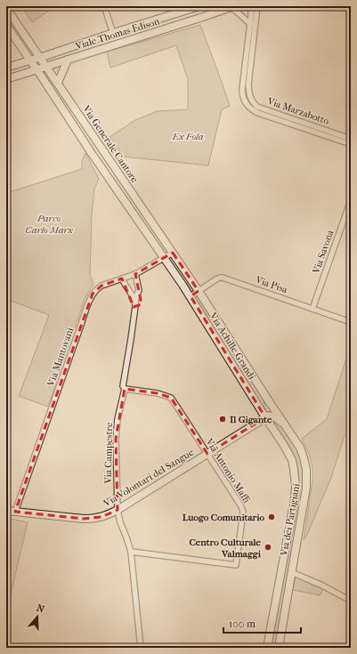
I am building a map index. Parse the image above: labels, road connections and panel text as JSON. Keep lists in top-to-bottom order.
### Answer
{
  "streets": {
    "street": [
      "Viale Thomas Edison",
      "Via Marzabotto",
      "Via Generale Cantore",
      "Via Savona",
      "Via Pisa",
      "Via Achille Grandi",
      "Via Mantovani",
      "Via Campestre",
      "Via Antonio Maffi",
      "Via Volontari del Sangue",
      "Via dei Partigiani"
    ]
  },
  "crossings": [
    ["Viale Thomas Edison", "Via Generale Cantore"],
    ["Via Generale Cantore", "Via Pisa"],
    ["Via Generale Cantore", "Via Achille Grandi"],
    ["Via Generale Cantore", "Via Mantovani"],
    ["Via Savona", "Via Pisa"],
    ["Via Pisa", "Via Achille Grandi"],
    ["Via Achille Grandi", "Via Volontari del Sangue"],
    ["Via Achille Grandi", "Via dei Partigiani"],
    ["Via Mantovani", "Via Campestre"],
    ["Via Mantovani", "Via Volontari del Sangue"],
    ["Via Campestre", "Via Antonio Maffi"],
    ["Via Campestre", "Via Volontari del Sangue"],
    ["Via Antonio Maffi", "Via Volontari del Sangue"],
    ["Via Volontari del Sangue", "Via dei Partigiani"]
  ],
  "parks": ["Ex Fola", "Parco Carlo Marx"],
  "places": ["Il Gigante", "Luogo Comunitario", "Centro Culturale Valmaggi"],
  "scale_bar": "100 m",
  "north": "top"
}
